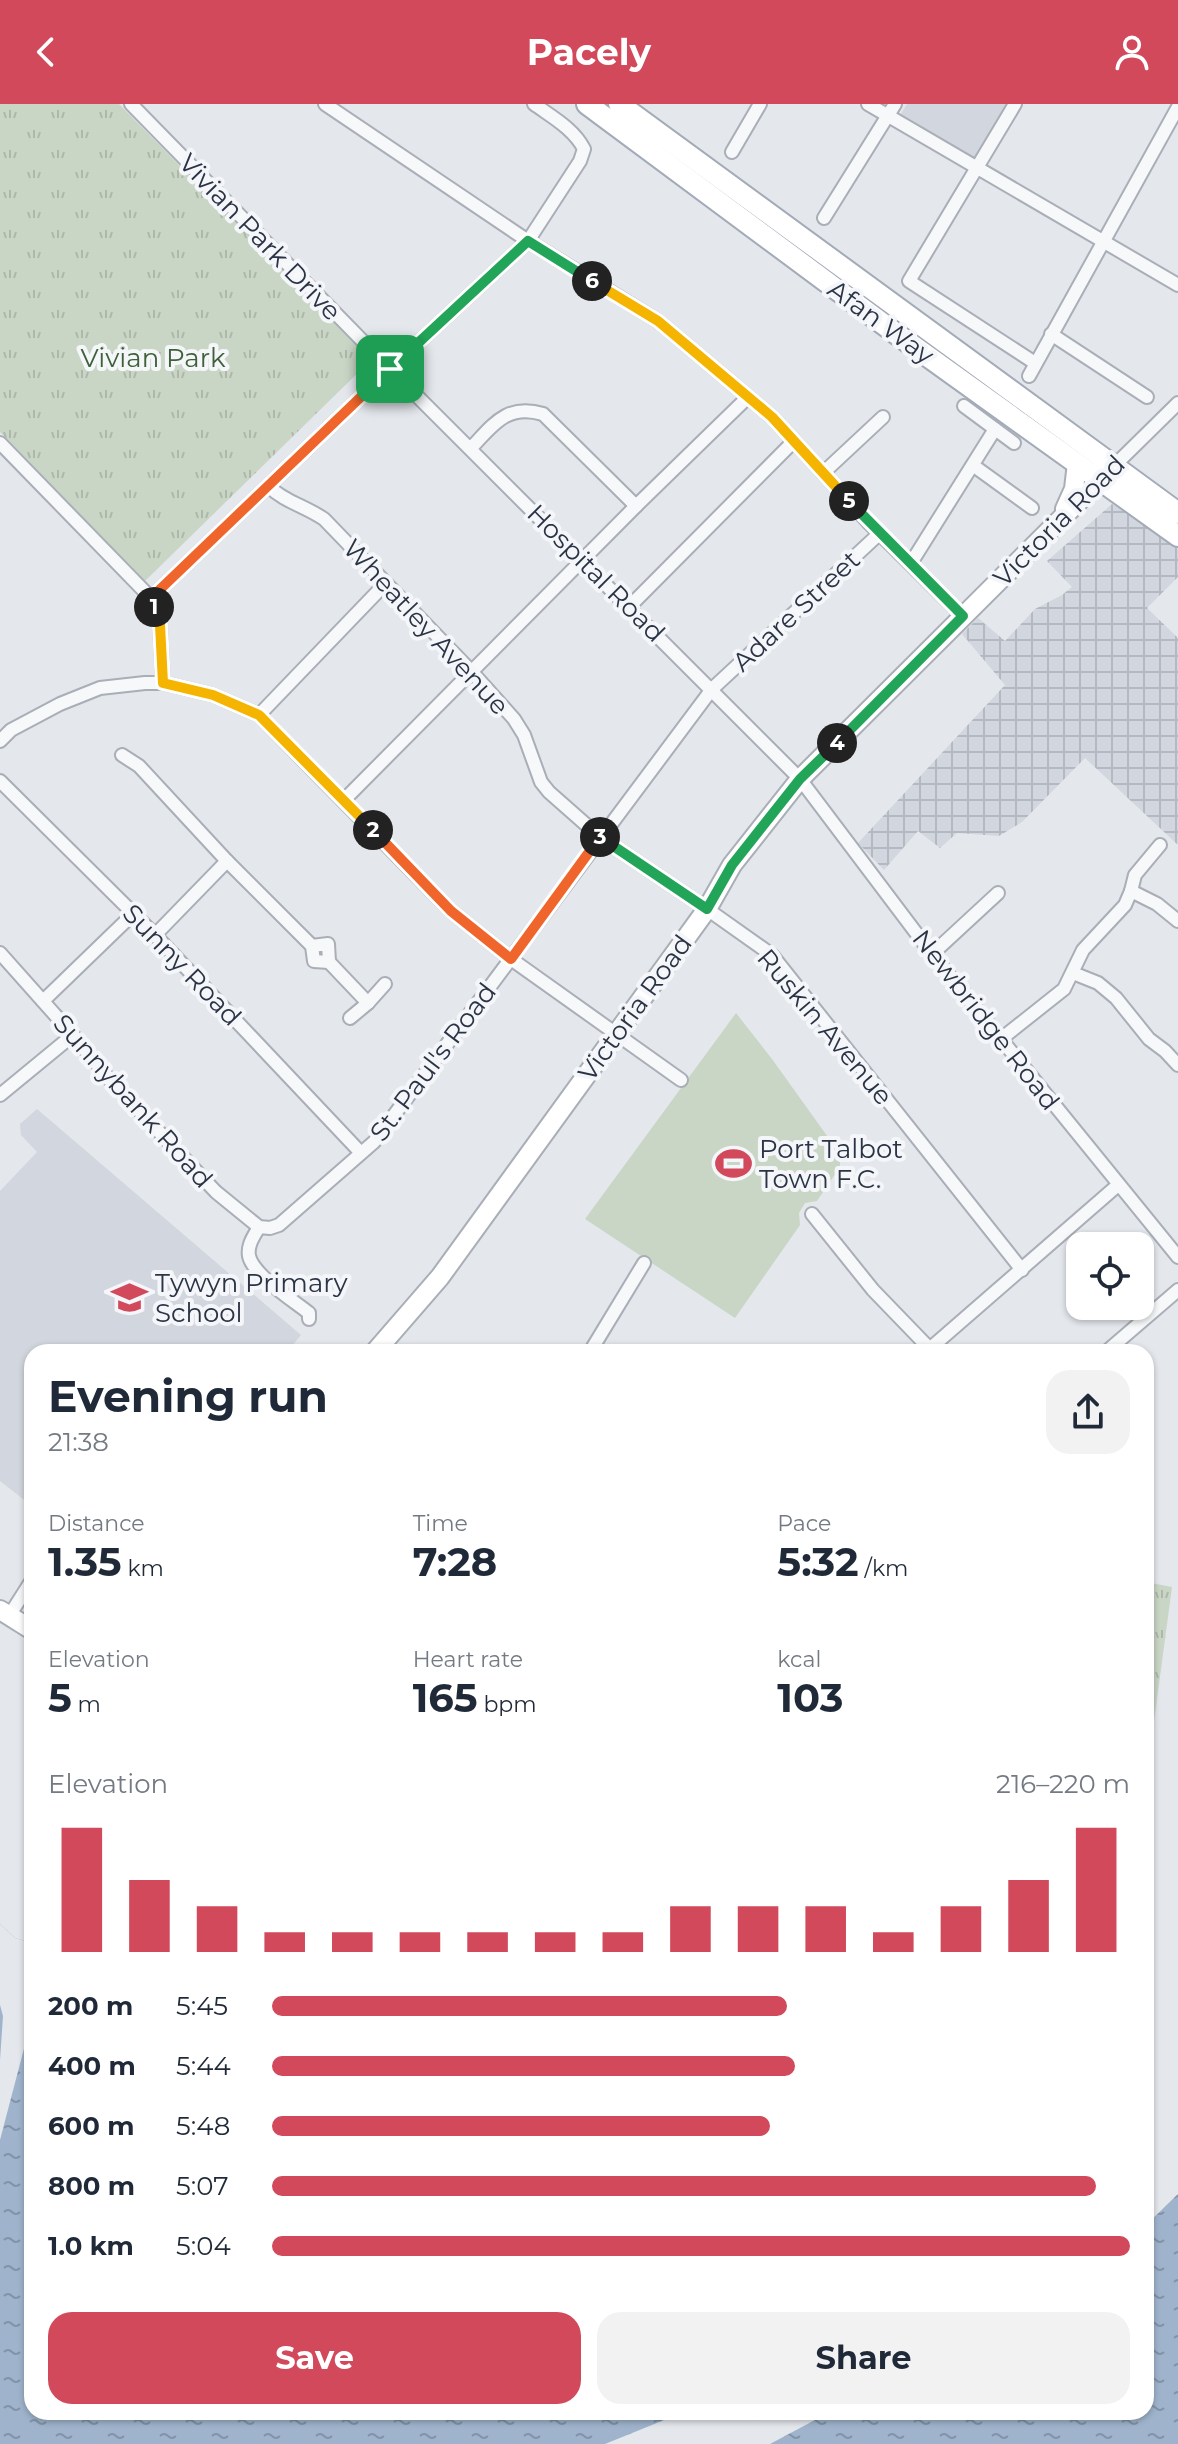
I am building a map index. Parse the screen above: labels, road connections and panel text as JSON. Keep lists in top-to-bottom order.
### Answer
{
  "streets": {
    "main road": ["Afan Way"],
    "street": [
      "Vivian Park Drive",
      "Victoria Road",
      "Hospital Road",
      "Adare Street",
      "Wheatley Avenue",
      "Sunny Road",
      "Newbridge Road",
      "Ruskin Avenue",
      "St. Paul's Road",
      "Sunnybank Road"
    ]
  },
  "crossings": [
    ["Vivian Park Drive", "Hospital Road"],
    ["Afan Way", "Victoria Road"],
    ["Victoria Road", "Hospital Road"],
    ["Victoria Road", "Wheatley Avenue"],
    ["Victoria Road", "Newbridge Road"],
    ["Victoria Road", "Ruskin Avenue"],
    ["Hospital Road", "Adare Street"],
    ["Hospital Road", "Newbridge Road"],
    ["Hospital Road", "St. Paul's Road"],
    ["Adare Street", "St. Paul's Road"],
    ["Wheatley Avenue", "Ruskin Avenue"],
    ["Wheatley Avenue", "St. Paul's Road"],
    ["Sunny Road", "St. Paul's Road"],
    ["St. Paul's Road", "Sunnybank Road"]
  ],
  "parks": ["Vivian Park"],
  "places": {
    "sports": ["Port Talbot Town F.C."],
    "school or university": ["Tywyn Primary School"]
  },
  "page": {
    "header": "Pacely",
    "pins": [
      "6",
      "5",
      "1",
      "4",
      "2",
      "3"
    ],
    "heading": ["Evening run", "21:38"],
    "stats": [
      ["Distance", "1.35 km"],
      ["Time", "7:28"],
      ["Pace", "5:32 /km"],
      ["Elevation", "5 m"],
      ["Heart rate", "165 bpm"],
      ["kcal", "103"]
    ],
    "chart": ["Elevation", "216–220 m"],
    "list": [
      {
        "name": "200 m",
        "note": "5:45"
      },
      {
        "name": "400 m",
        "note": "5:44"
      },
      {
        "name": "600 m",
        "note": "5:48"
      },
      {
        "name": "800 m",
        "note": "5:07"
      },
      {
        "name": "1.0 km",
        "note": "5:04"
      }
    ],
    "buttons": ["Save", "Share"]
  }
}
